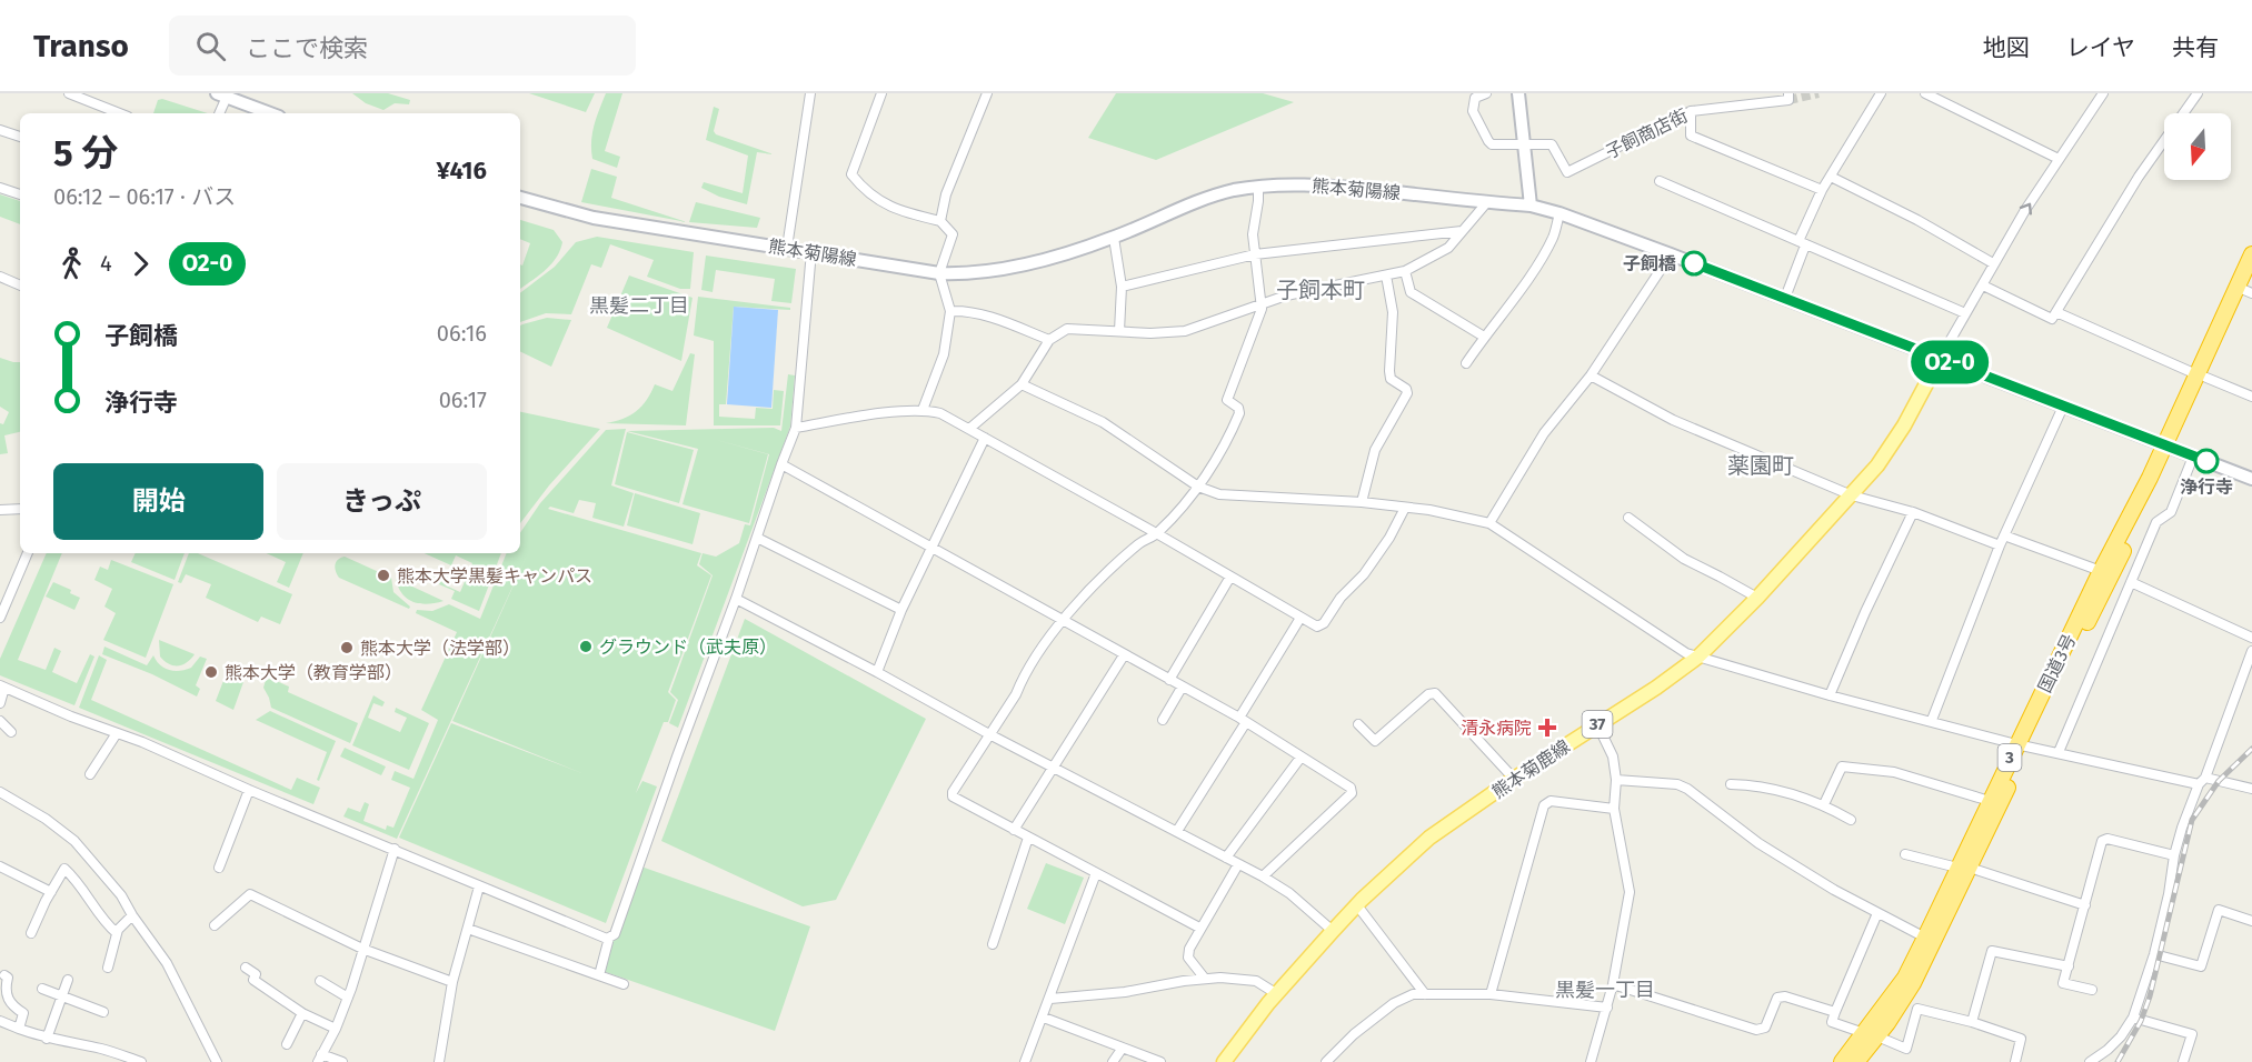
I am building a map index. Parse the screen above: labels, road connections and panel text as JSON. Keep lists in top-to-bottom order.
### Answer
{
  "streets": {
    "highway": ["国道3号", "3"],
    "main road": ["熊本菊陽線", "37", "熊本菊鹿線"],
    "street": ["子飼商店街"]
  },
  "crossings": [
    ["熊本菊陽線", "国道3号"],
    ["熊本菊陽線", "熊本菊鹿線"]
  ],
  "districts": [
    "子飼本町",
    "黒髪二丁目",
    "薬園町",
    "黒髪一丁目"
  ],
  "places": {
    "other": [
      "子飼橋",
      "浄行寺",
      "熊本大学黒髪キャンパス",
      "グラウンド（武夫原）",
      "熊本大学（法学部）",
      "熊本大学（教育学部）"
    ],
    "health": ["清永病院"]
  },
  "lines": ["bus line O2-0"],
  "north": "bottom",
  "page": {
    "header": "Transo",
    "search": "ここで検索",
    "nav": ["地図", "レイヤ", "共有"],
    "on_map": "O2-0",
    "heading": ["5 分", "06:12 – 06:17 · バス", "¥416"],
    "legs": ["4", "O2-0"],
    "list": [
      {
        "name": "子飼橋",
        "value": "06:16"
      },
      {
        "name": "浄行寺",
        "value": "06:17"
      }
    ],
    "buttons": ["開始", "きっぷ"]
  }
}
